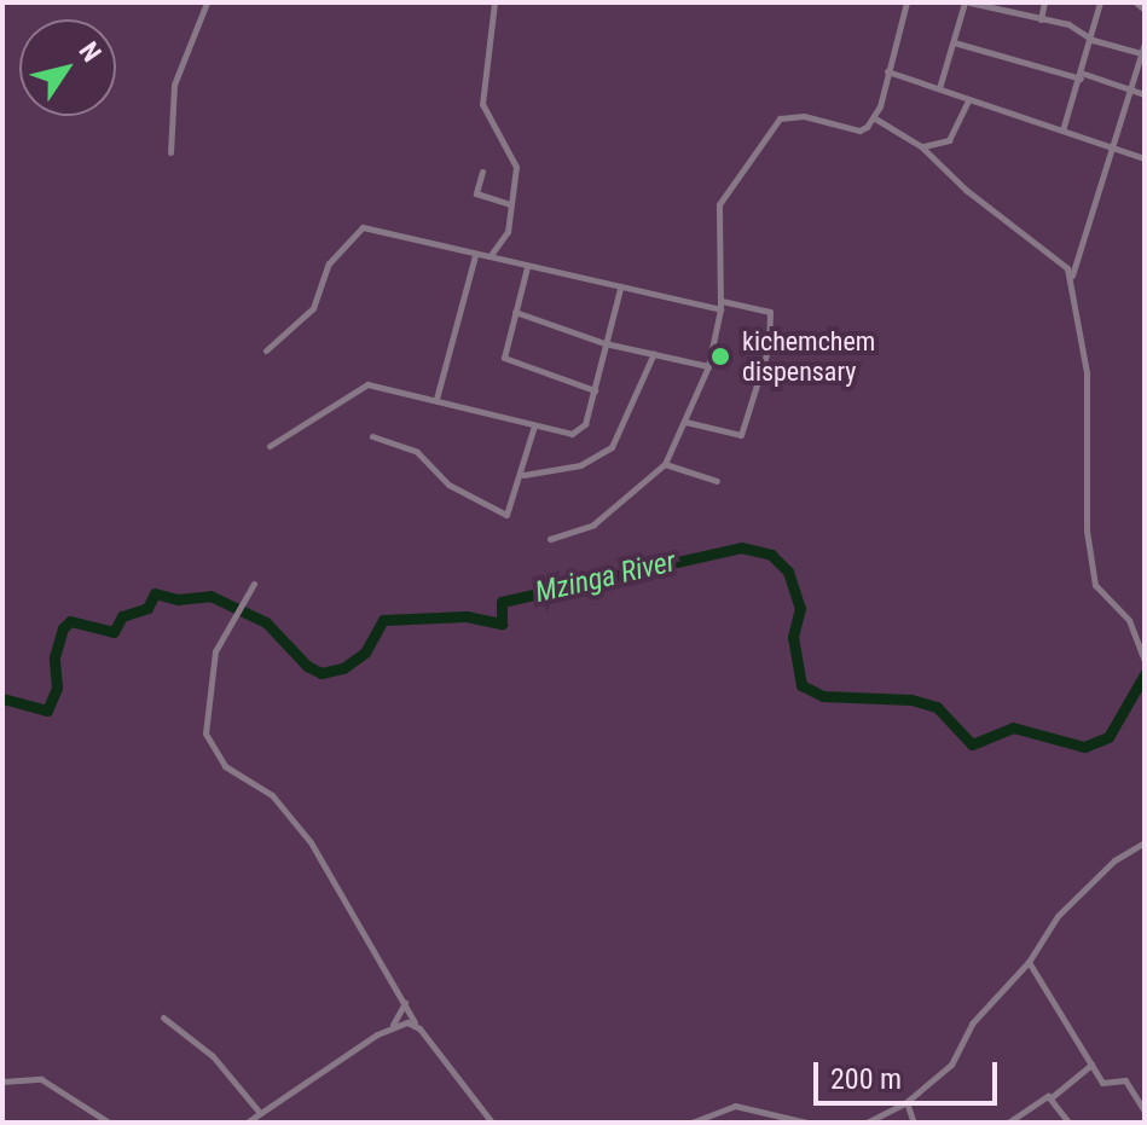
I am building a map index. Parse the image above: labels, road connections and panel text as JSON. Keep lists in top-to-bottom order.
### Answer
{
  "water": ["Mzinga River"],
  "places": ["kichemchem dispensary"],
  "scale_bar": "200 m",
  "north": "top right"
}
